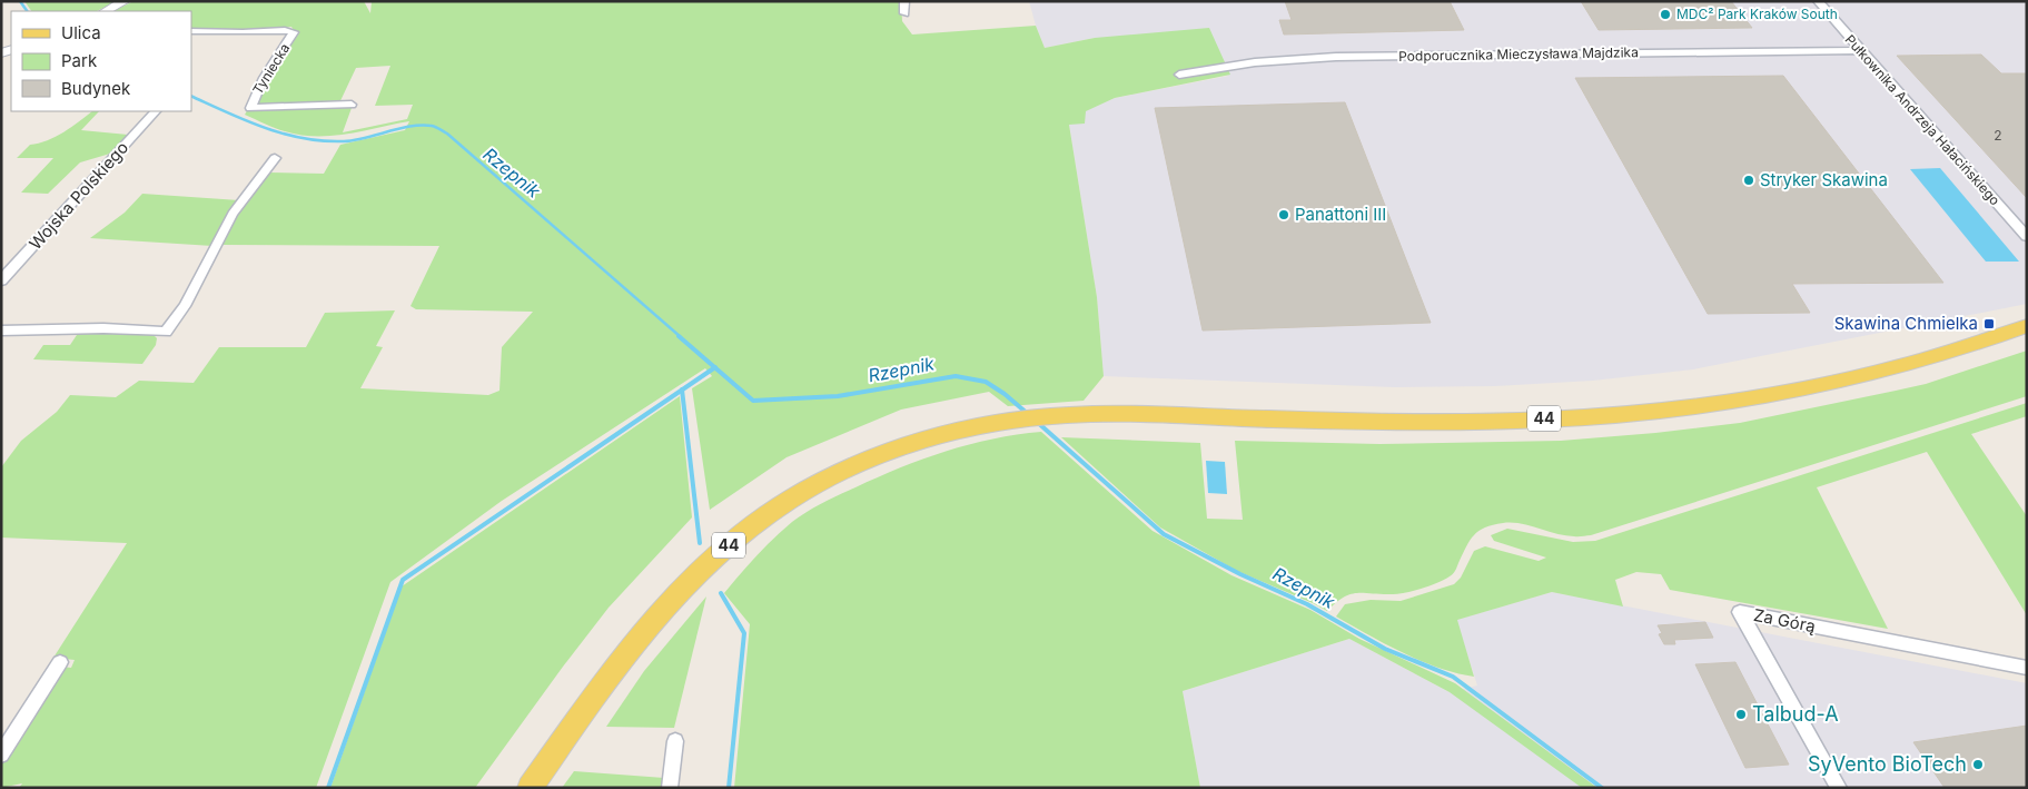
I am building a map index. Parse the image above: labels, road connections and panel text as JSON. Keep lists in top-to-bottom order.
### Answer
{
  "streets": {
    "main road": ["44"],
    "street": [
      "Podporucznika Mieczysława Majdzika",
      "Tyniecka",
      "Pułkownika Andrzeja Hałacińskiego",
      "Wojska Polskiego",
      "Za Górą"
    ]
  },
  "crossings": [
    ["Podporucznika Mieczysława Majdzika", "Pułkownika Andrzeja Hałacińskiego"]
  ],
  "water": ["Rzepnik"],
  "places": {
    "other": [
      "MDC² Park Kraków South",
      "Stryker Skawina",
      "Panattoni III",
      "Talbud-A",
      "SyVento BioTech"
    ],
    "transit": ["Skawina Chmielka"]
  },
  "house_numbers": ["2"],
  "legend": ["Ulica", "Park", "Budynek"]
}
